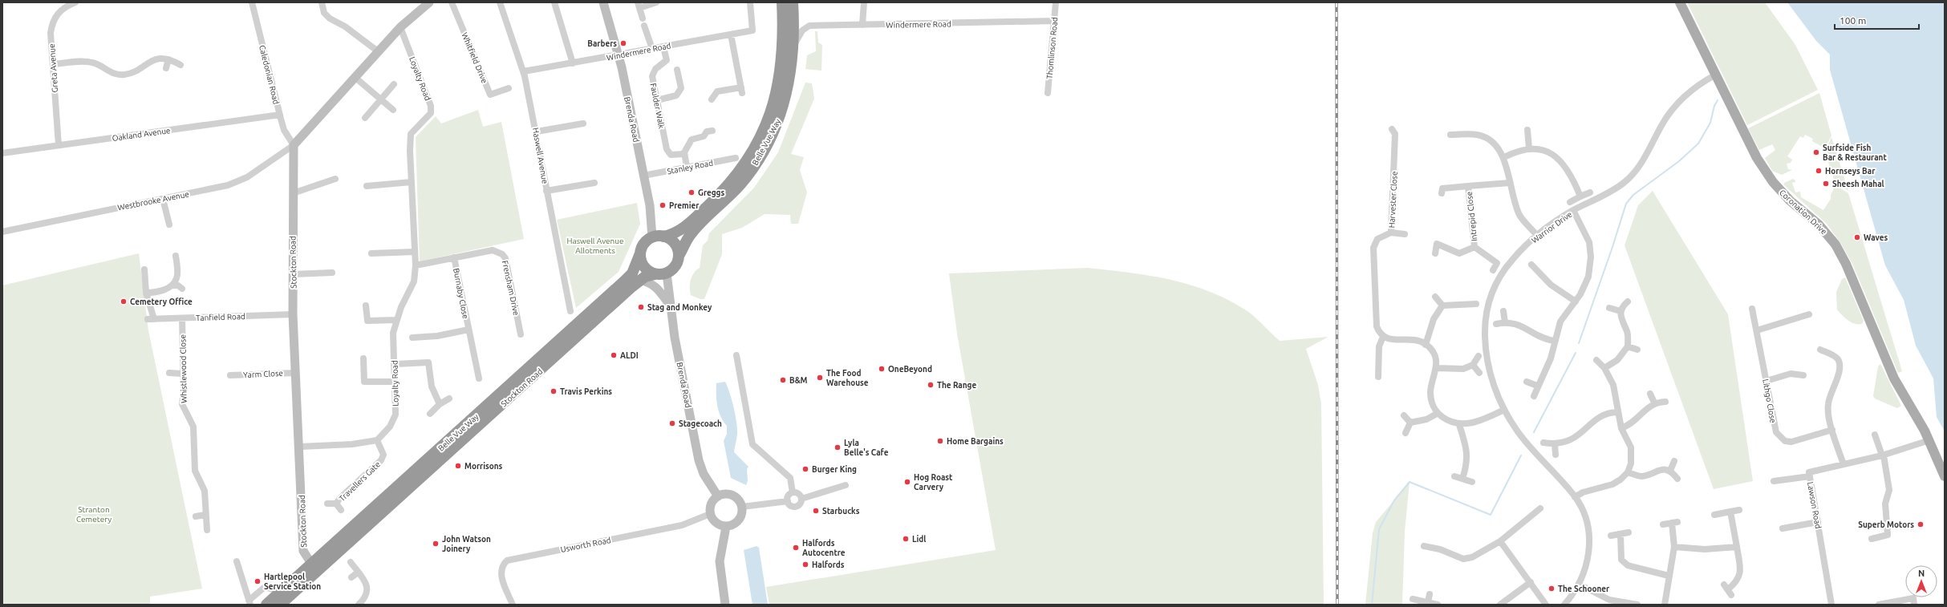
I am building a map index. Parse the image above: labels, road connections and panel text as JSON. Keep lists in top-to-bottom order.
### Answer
{
  "streets": {
    "highway": ["Belle Vue Way", "Stockton Road"],
    "main road": ["Brenda Road", "Coronation Drive"],
    "street": [
      "Windermere Road",
      "Thomlinson Road",
      "Whitfield Drive",
      "Greta Avenue",
      "Caledonian Road",
      "Loyalty Road",
      "Faulder Walk",
      "Oakland Avenue",
      "Haswell Avenue",
      "Stanley Road",
      "Harvester Close",
      "Westbrooke Avenue",
      "Intrepid Close",
      "Warrior Drive",
      "Frensham Drive",
      "Burnaby Close",
      "Tanfield Road",
      "Whistlewood Close",
      "Yarm Close",
      "Lithgo Close",
      "Travellers Gate",
      "Lawson Road",
      "Usworth Road"
    ]
  },
  "crossings": [
    ["Windermere Road", "Thomlinson Road"],
    ["Windermere Road", "Faulder Walk"],
    ["Windermere Road", "Brenda Road"],
    ["Windermere Road", "Belle Vue Way"],
    ["Windermere Road", "Haswell Avenue"],
    ["Greta Avenue", "Oakland Avenue"],
    ["Caledonian Road", "Oakland Avenue"],
    ["Caledonian Road", "Westbrooke Avenue"],
    ["Caledonian Road", "Stockton Road"],
    ["Loyalty Road", "Frensham Drive"],
    ["Loyalty Road", "Travellers Gate"],
    ["Brenda Road", "Belle Vue Way"],
    ["Brenda Road", "Stanley Road"],
    ["Brenda Road", "Stockton Road"],
    ["Brenda Road", "Usworth Road"],
    ["Belle Vue Way", "Stockton Road"],
    ["Westbrooke Avenue", "Stockton Road"],
    ["Coronation Drive", "Warrior Drive"],
    ["Coronation Drive", "Lawson Road"],
    ["Stockton Road", "Tanfield Road"],
    ["Stockton Road", "Yarm Close"],
    ["Frensham Drive", "Burnaby Close"],
    ["Tanfield Road", "Whistlewood Close"]
  ],
  "parks": ["Haswell Avenue Allotments", "Stranton Cemetery"],
  "places": [
    "Barbers",
    "Surfside Fish Bar & Restaurant",
    "Hornseys Bar",
    "Sheesh Mahal",
    "Greggs",
    "Premier",
    "Waves",
    "Cemetery Office",
    "Stag and Monkey",
    "ALDI",
    "OneBeyond",
    "The Food Warehouse",
    "B&M",
    "The Range",
    "Travis Perkins",
    "Stagecoach",
    "Home Bargains",
    "Lyla Belle's Cafe",
    "Morrisons",
    "Burger King",
    "Hog Roast Carvery",
    "Starbucks",
    "Superb Motors",
    "Lidl",
    "John Watson Joinery",
    "Halfords Autocentre",
    "Halfords",
    "Hartlepool Service Station",
    "The Schooner"
  ],
  "scale_bar": "100 m",
  "north": "top"
}
